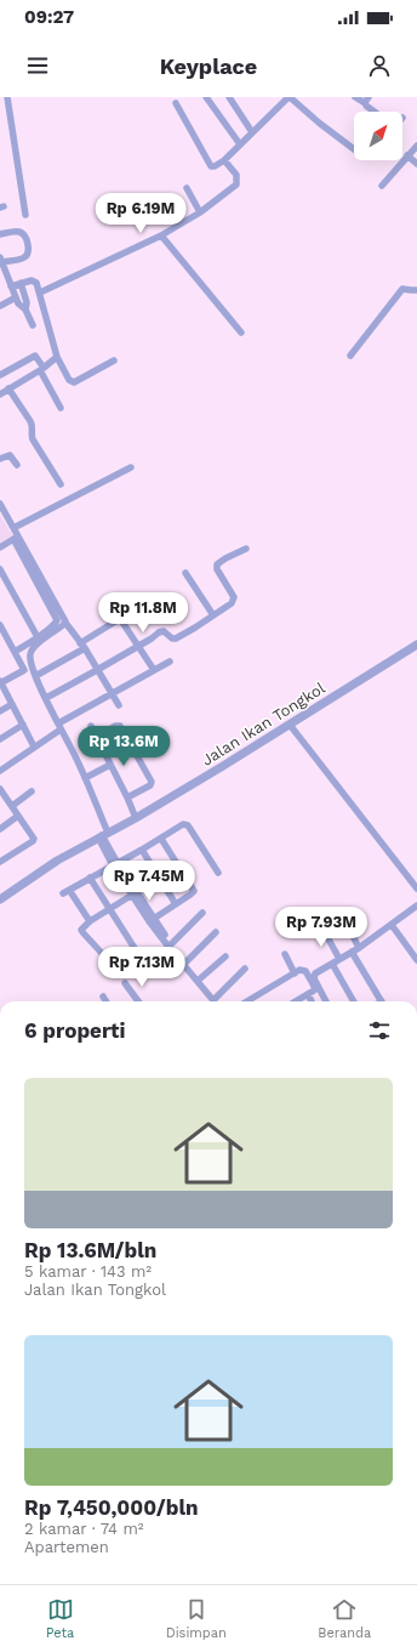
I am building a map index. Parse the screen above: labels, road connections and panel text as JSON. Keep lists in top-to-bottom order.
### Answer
{
  "streets": {
    "street": ["Jalan Ikan Tongkol"]
  },
  "north": "top right",
  "page": {
    "status": "09:27",
    "header": "Keyplace",
    "price": [
      "Rp 6.19M",
      "Rp 11.8M",
      "Rp 13.6M",
      "Rp 7.45M",
      "Rp 7.93M",
      "Rp 7.13M"
    ],
    "heading": "6 properti",
    "list": [
      {
        "name": "Rp 13.6M/bln",
        "note": "5 kamar · 143 m² · Jalan Ikan Tongkol"
      },
      {
        "name": "Rp 7,450,000/bln",
        "note": "2 kamar · 74 m² · Apartemen"
      }
    ],
    "tabs": ["Peta", "Disimpan", "Beranda"]
  }
}
